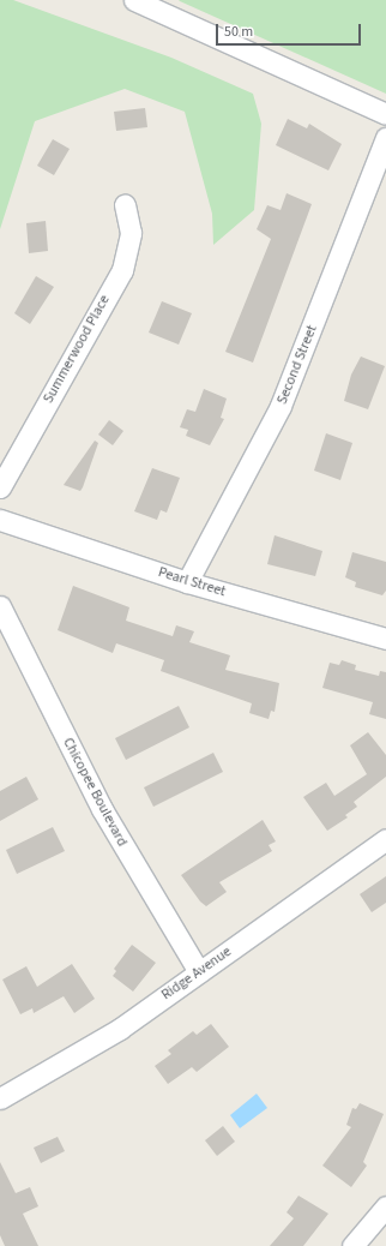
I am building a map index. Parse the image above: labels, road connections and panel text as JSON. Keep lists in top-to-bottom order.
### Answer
{
  "streets": {
    "street": [
      "Summerwood Place",
      "Second Street",
      "Pearl Street",
      "Chicopee Boulevard",
      "Ridge Avenue"
    ]
  },
  "crossings": [
    ["Second Street", "Pearl Street"],
    ["Chicopee Boulevard", "Ridge Avenue"]
  ],
  "scale_bar": "50 m"
}
